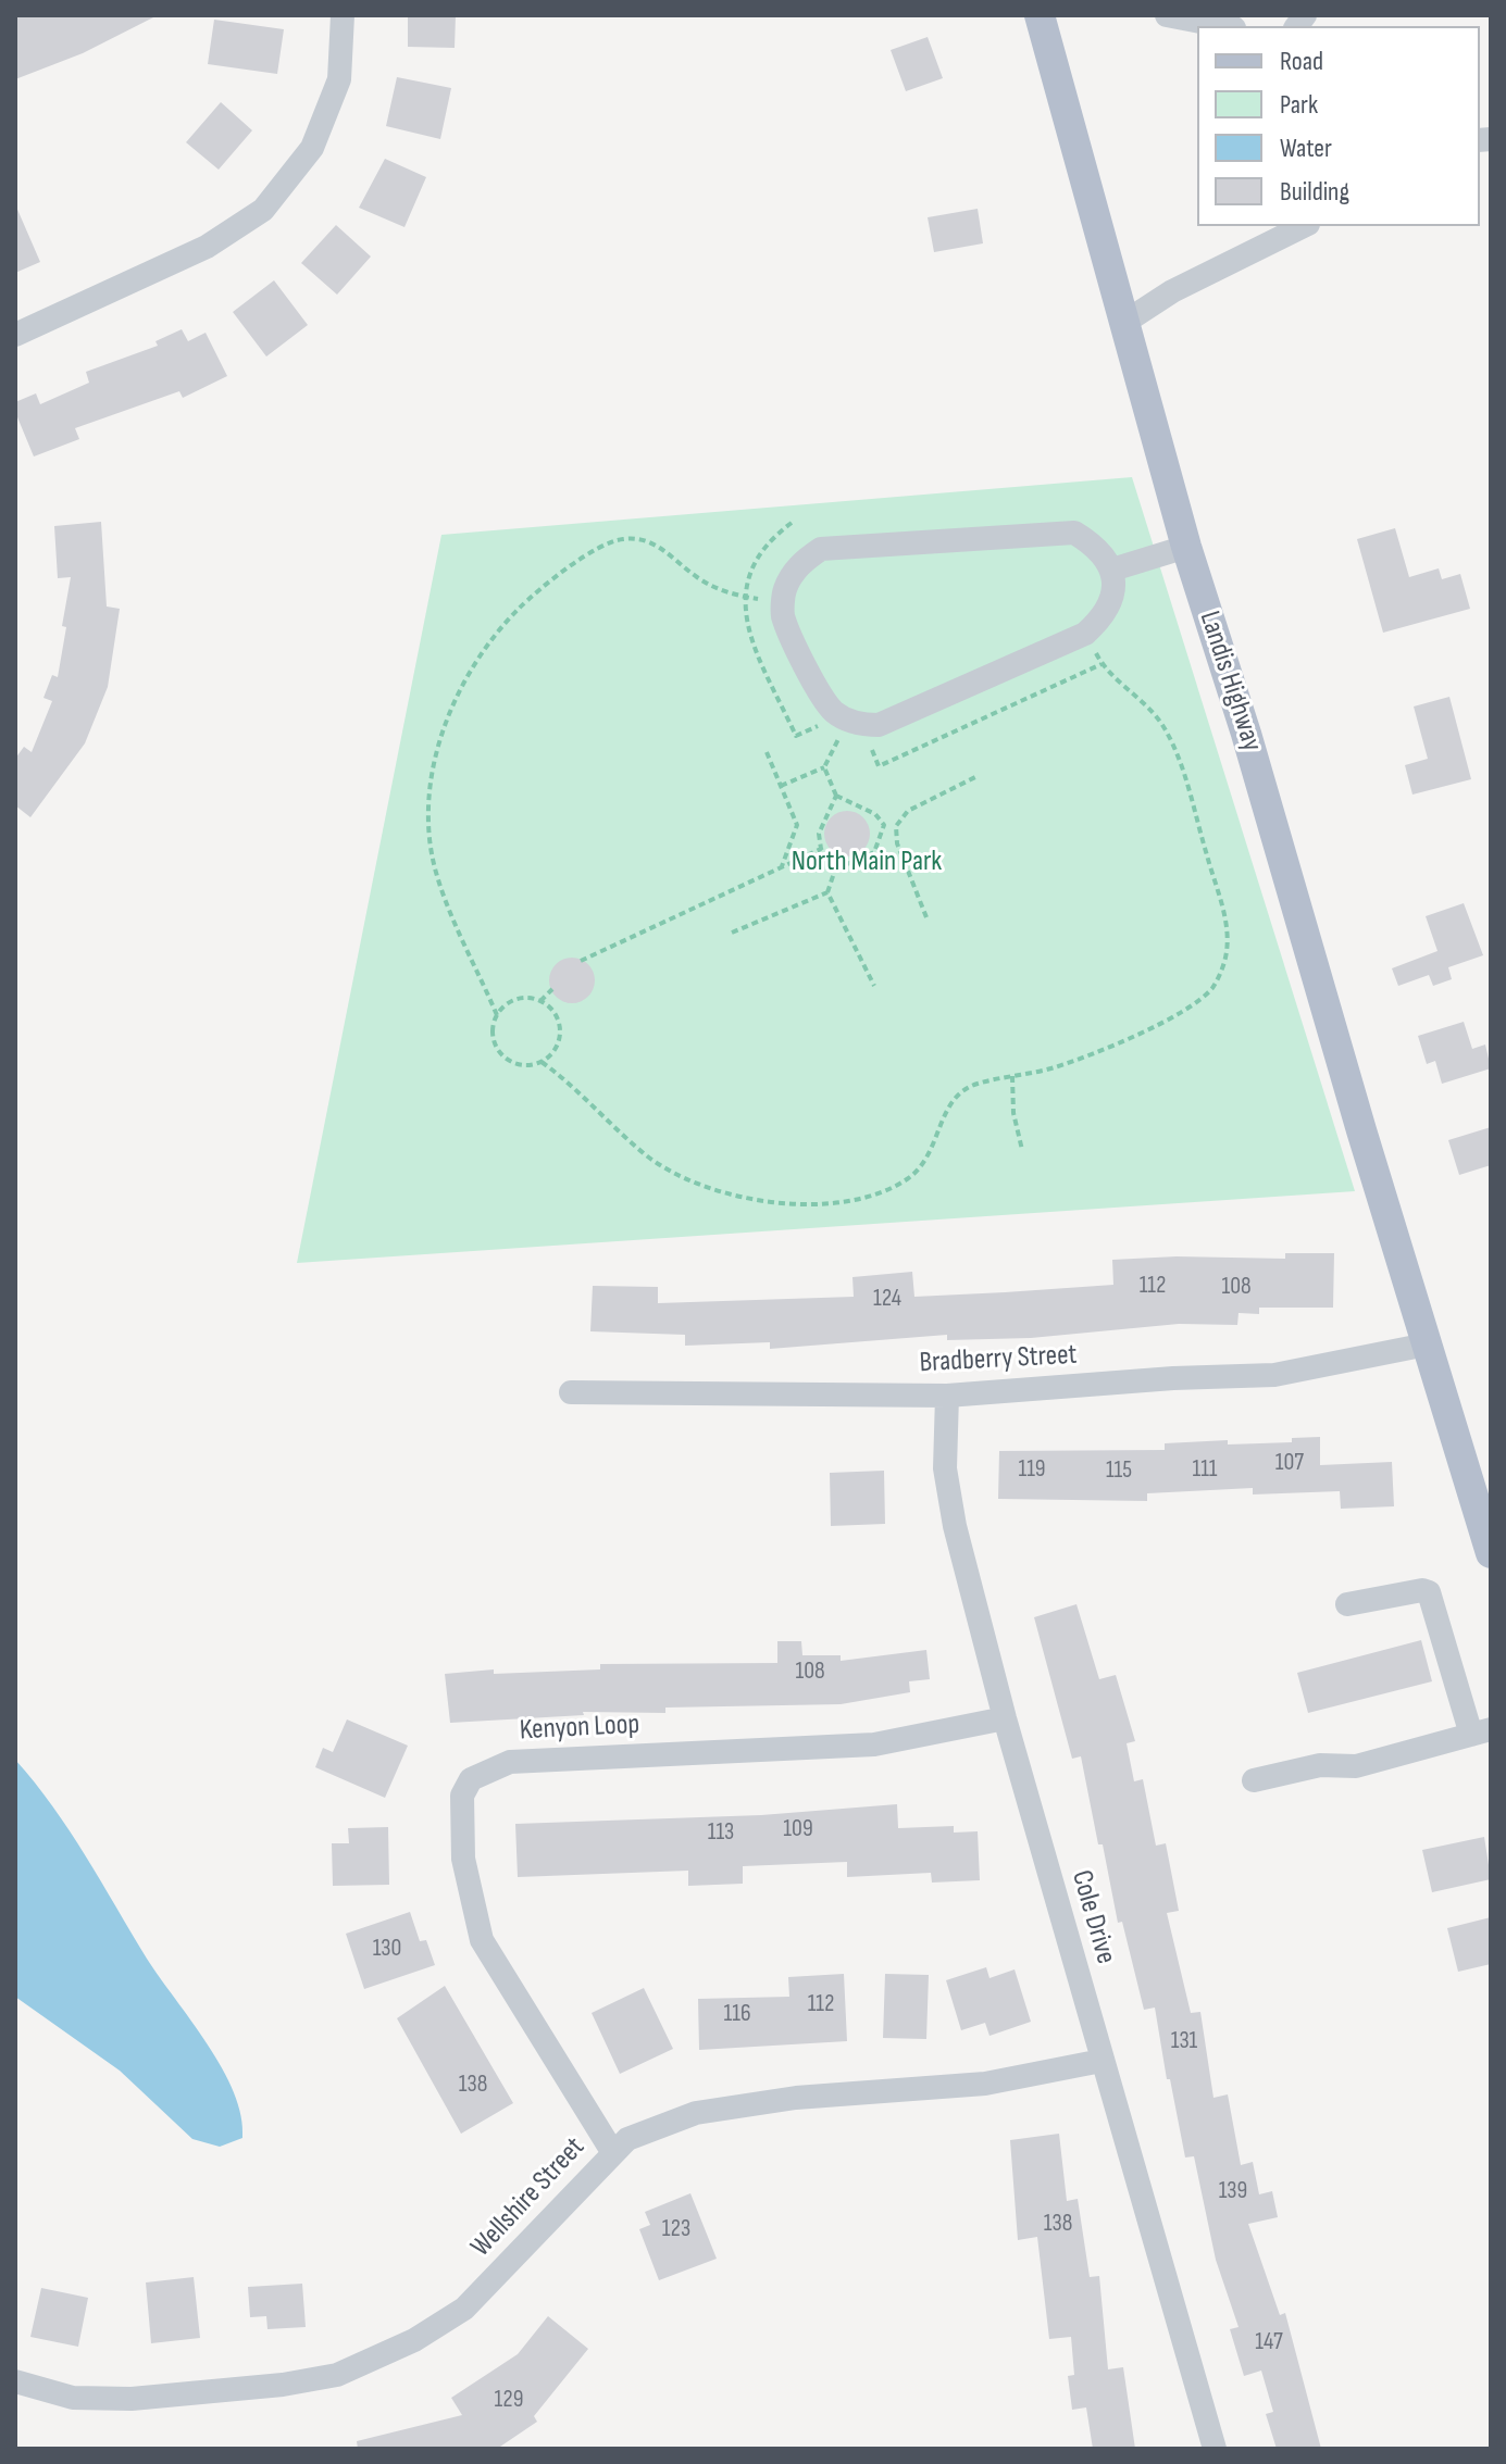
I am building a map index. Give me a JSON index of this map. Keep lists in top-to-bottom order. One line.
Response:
{"streets":{"main road":["Landis Highway"],"street":["Bradberry Street","Kenyon Loop","Cole Drive","Wellshire Street"]},"crossings":[["Landis Highway","Bradberry Street"],["Bradberry Street","Cole Drive"],["Kenyon Loop","Cole Drive"],["Kenyon Loop","Wellshire Street"],["Cole Drive","Wellshire Street"]],"parks":["North Main Park"],"house_numbers":["112","108","124","107","119","111","115","108","109","113","130","112","116","131","138","139","138","123","147","129"],"legend":["Road","Park","Water","Building"]}
